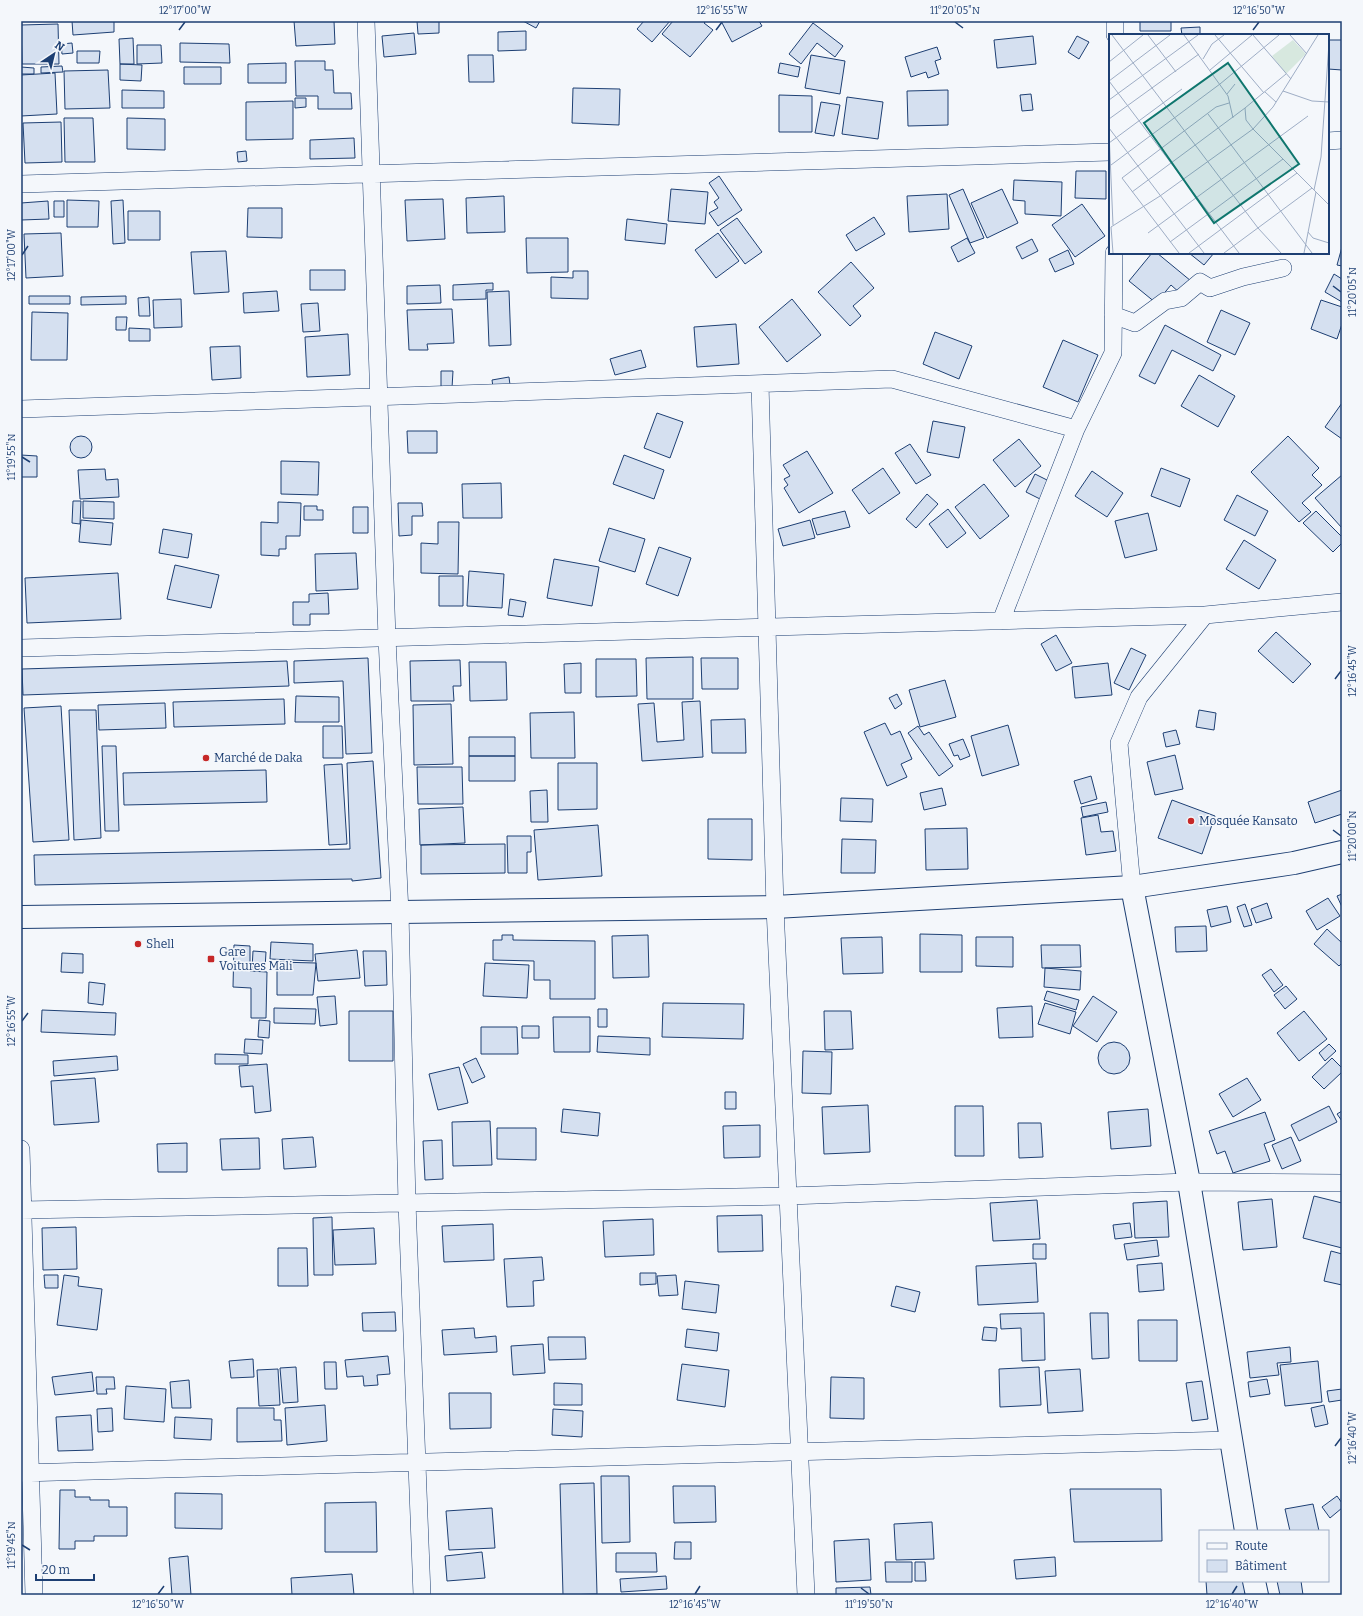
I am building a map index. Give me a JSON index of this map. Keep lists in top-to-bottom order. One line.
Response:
{"places":{"other":["Marché de Daka","Mosquée Kansato","Shell"],"transit":["Gare Voitures Mali"]},"legend":["Route","Bâtiment"],"scale_bar":"20 m","north":"top right","coordinates":["12°17'00\"W","12°16'55\"W","11°20'05\"N","12°16'50\"W","11°19'55\"N","12°16'45\"W","11°20'00\"N","12°16'40\"W","11°19'45\"N","11°19'50\"N"]}
